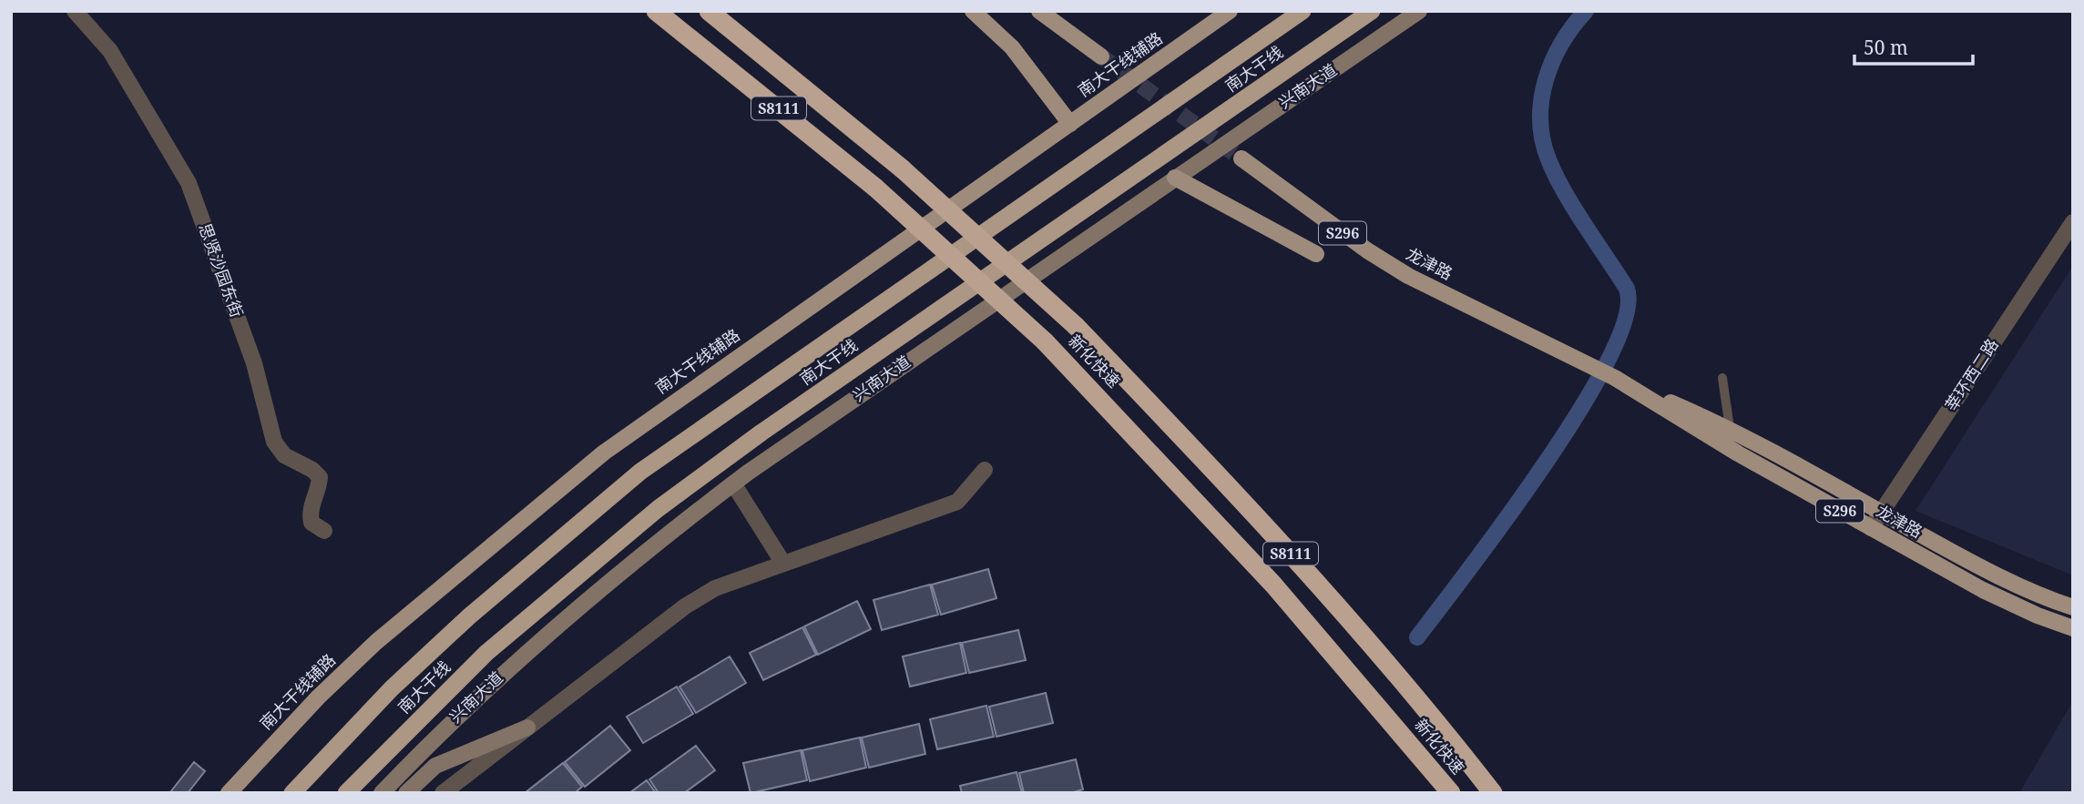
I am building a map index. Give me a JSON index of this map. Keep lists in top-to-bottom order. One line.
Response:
{"streets":{"highway":["南大干线","S8111","新化快速"],"main road":["南大干线辅路","兴南大道","S296","龙津路"],"street":["思贤沙园东街","莘环西二路"]},"crossings":[["龙津路","莘环西二路"]],"scale_bar":"50 m"}
